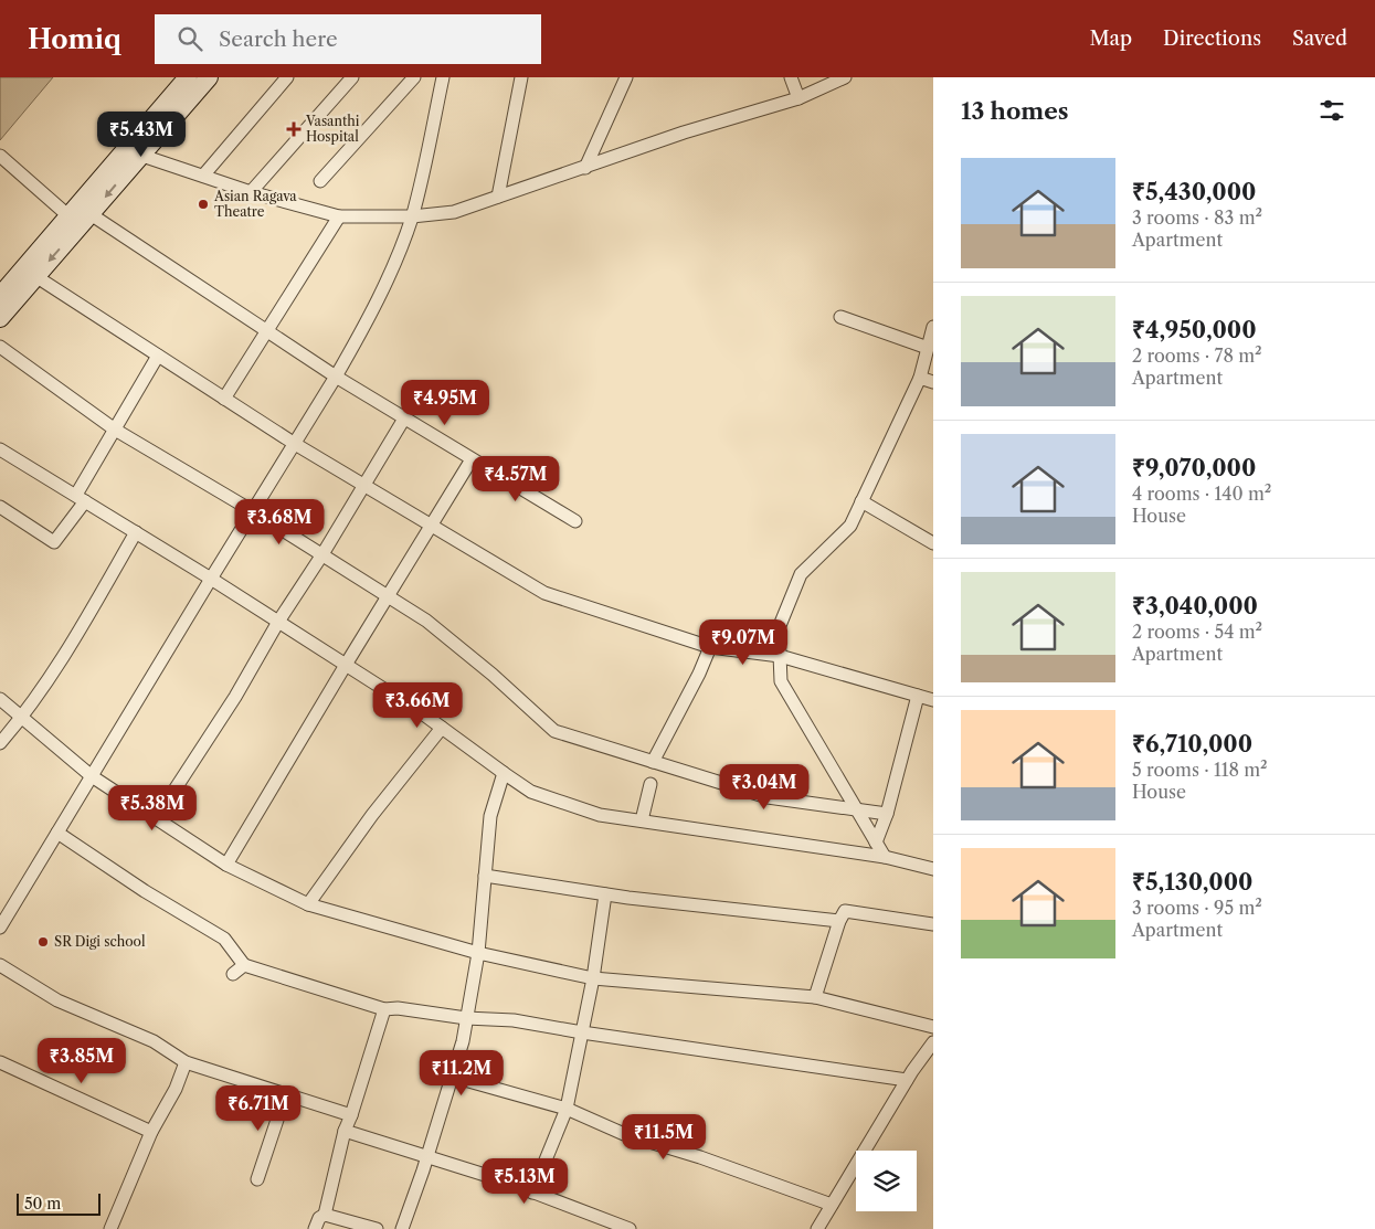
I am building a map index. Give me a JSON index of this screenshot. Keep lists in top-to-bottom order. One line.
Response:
{"places":{"health":["Vasanthi Hospital"],"other":["Asian Ragava Theatre","SR Digi school"]},"scale_bar":"50 m","page":{"header":"Homiq","search":"Search here","nav":["Map","Directions","Saved"],"heading":"13 homes","price":["₹5.43M","₹4.95M","₹4.57M","₹3.68M","₹9.07M","₹3.66M","₹3.04M","₹5.38M","₹3.85M","₹11.2M","₹6.71M","₹11.5M","₹5.13M"],"list":[{"name":"₹5,430,000","note":"3 rooms · 83 m² · Apartment"},{"name":"₹4,950,000","note":"2 rooms · 78 m² · Apartment"},{"name":"₹9,070,000","note":"4 rooms · 140 m² · House"},{"name":"₹3,040,000","note":"2 rooms · 54 m² · Apartment"},{"name":"₹6,710,000","note":"5 rooms · 118 m² · House"},{"name":"₹5,130,000","note":"3 rooms · 95 m² · Apartment"}],"scale":"50 m"}}
